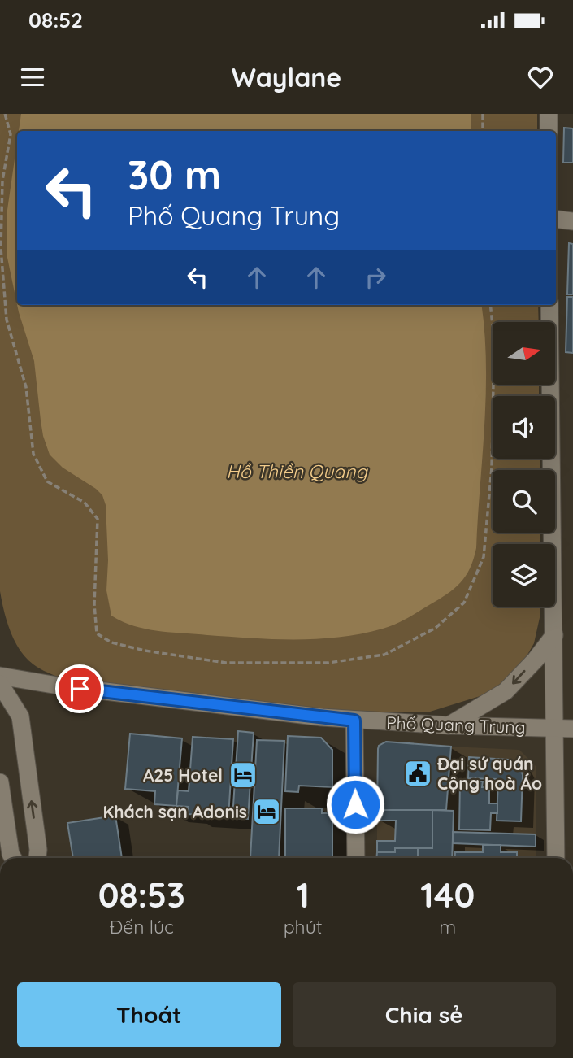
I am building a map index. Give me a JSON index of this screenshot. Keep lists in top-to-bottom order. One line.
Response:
{"streets":{"street":["Phố Quang Trung"]},"water":["Hồ Thiền Quang"],"places":{"public building":["Đại sứ quán Cộng hoà Áo"],"hotel":["A25 Hotel","Khách sạn Adonis"]},"north":"right","page":{"status":"08:52","header":"Waylane","turn":["30 m","Phố Quang Trung"],"eta":["08:53","Đến lúc","1","phút","140","m"],"buttons":["Thoát","Chia sẻ"]}}
